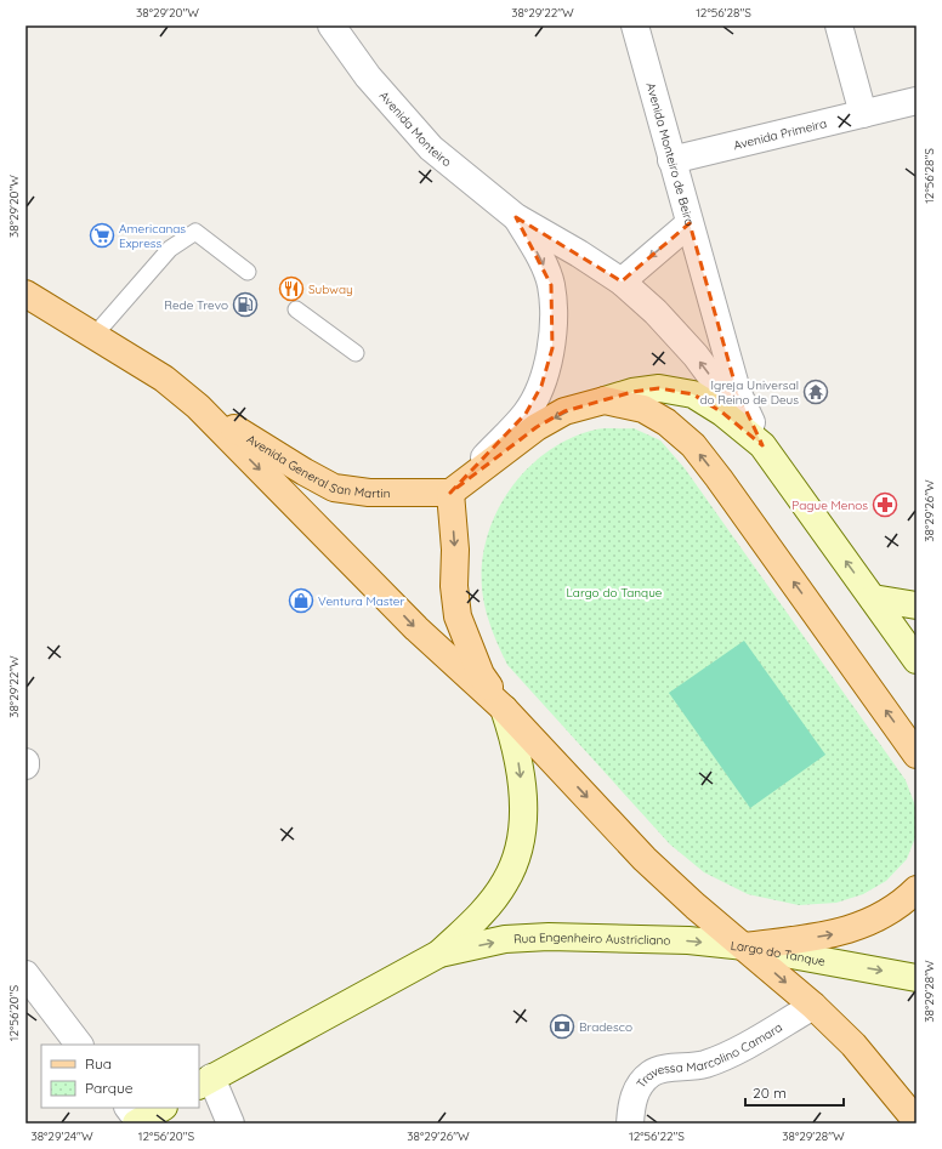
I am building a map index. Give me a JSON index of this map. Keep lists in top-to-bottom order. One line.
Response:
{"streets":{"main road":["Avenida General San Martin","Rua Engenheiro Austricliano","Largo do Tanque"],"street":["Avenida Monteiro","Avenida Primeira","Avenida Monteiro de Beiro","Travessa Marcolino Camara"]},"crossings":[["Avenida Primeira","Avenida Monteiro de Beiro"],["Avenida General San Martin","Largo do Tanque"],["Rua Engenheiro Austricliano","Largo do Tanque"]],"parks":["Largo do Tanque"],"places":{"supermarket":["Americanas Express"],"restaurant":["Subway"],"fuel station":["Rede Trevo"],"temple":["Igreja Universal do Reino de Deus"],"pharmacy":["Pague Menos"],"shop":["Ventura Master"],"bank":["Bradesco"]},"legend":["Rua","Parque"],"scale_bar":"20 m","coordinates":["38°29'20\"W","38°29'22\"W","12°56'28\"S","38°29'26\"W","38°29'28\"W","12°56'20\"S","38°29'24\"W","12°56'22\"S"]}
